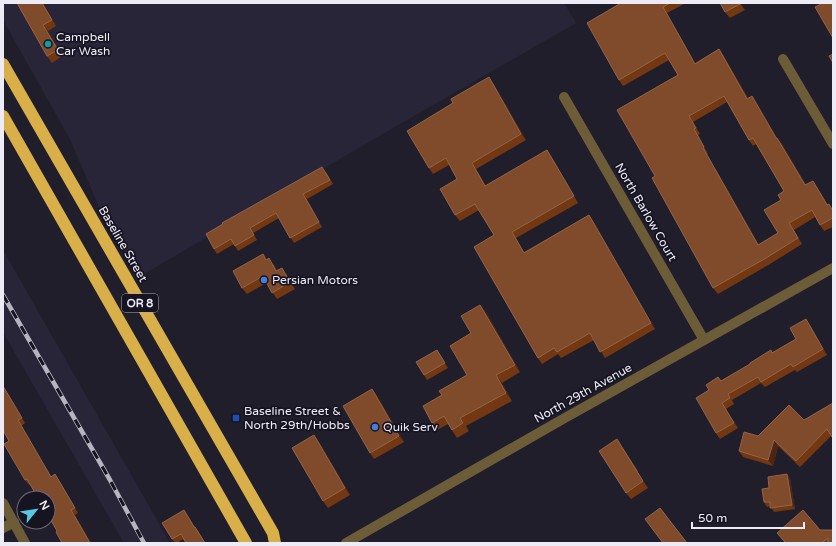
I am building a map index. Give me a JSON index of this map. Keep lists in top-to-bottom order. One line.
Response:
{"streets":{"highway":["Baseline Street","OR 8"],"street":["North Barlow Court","North 29th Avenue"]},"crossings":[["North Barlow Court","North 29th Avenue"]],"places":{"other":["Campbell Car Wash","Persian Motors","Quik Serv"],"transit":["Baseline Street & North 29th/Hobbs"]},"scale_bar":"50 m","north":"top right"}
